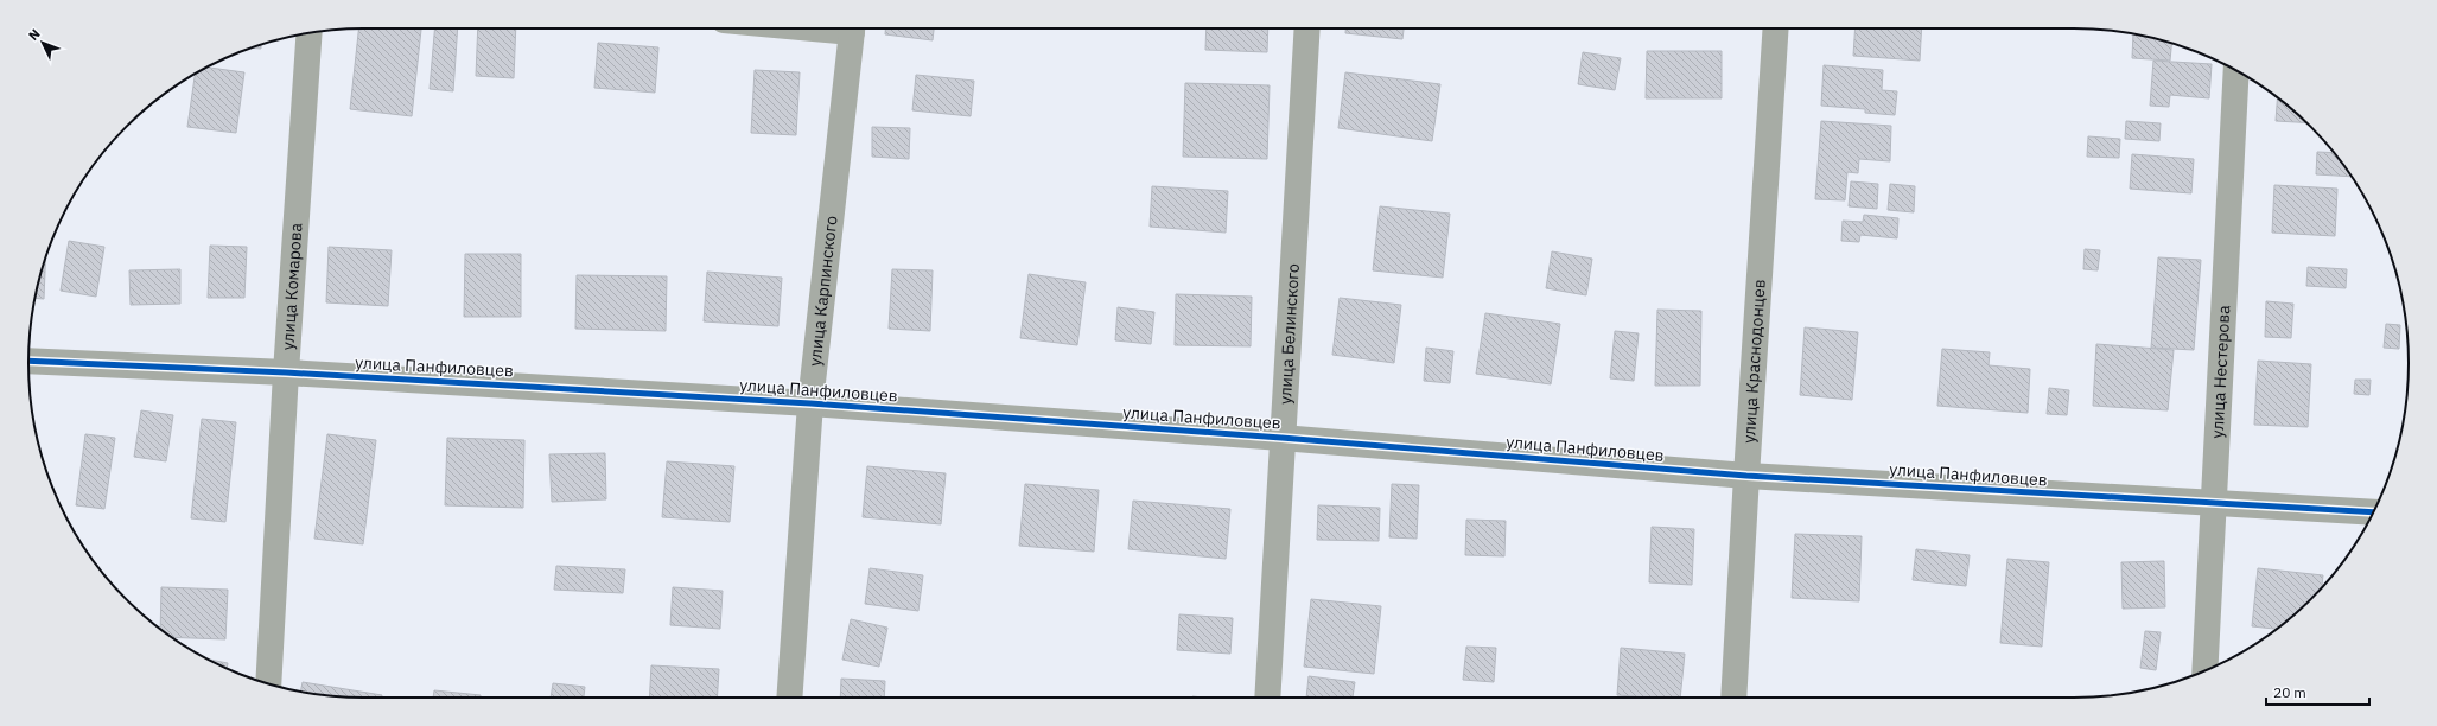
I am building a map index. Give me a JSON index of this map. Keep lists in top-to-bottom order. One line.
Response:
{"streets":{"street":["улица Комарова","улица Карпинского","улица Белинского","улица Краснодонцев","улица Панфиловцев","улица Нестерова"]},"crossings":[["улица Комарова","улица Панфиловцев"],["улица Карпинского","улица Панфиловцев"],["улица Белинского","улица Панфиловцев"],["улица Краснодонцев","улица Панфиловцев"],["улица Панфиловцев","улица Нестерова"]],"scale_bar":"20 m","north":"top left"}
